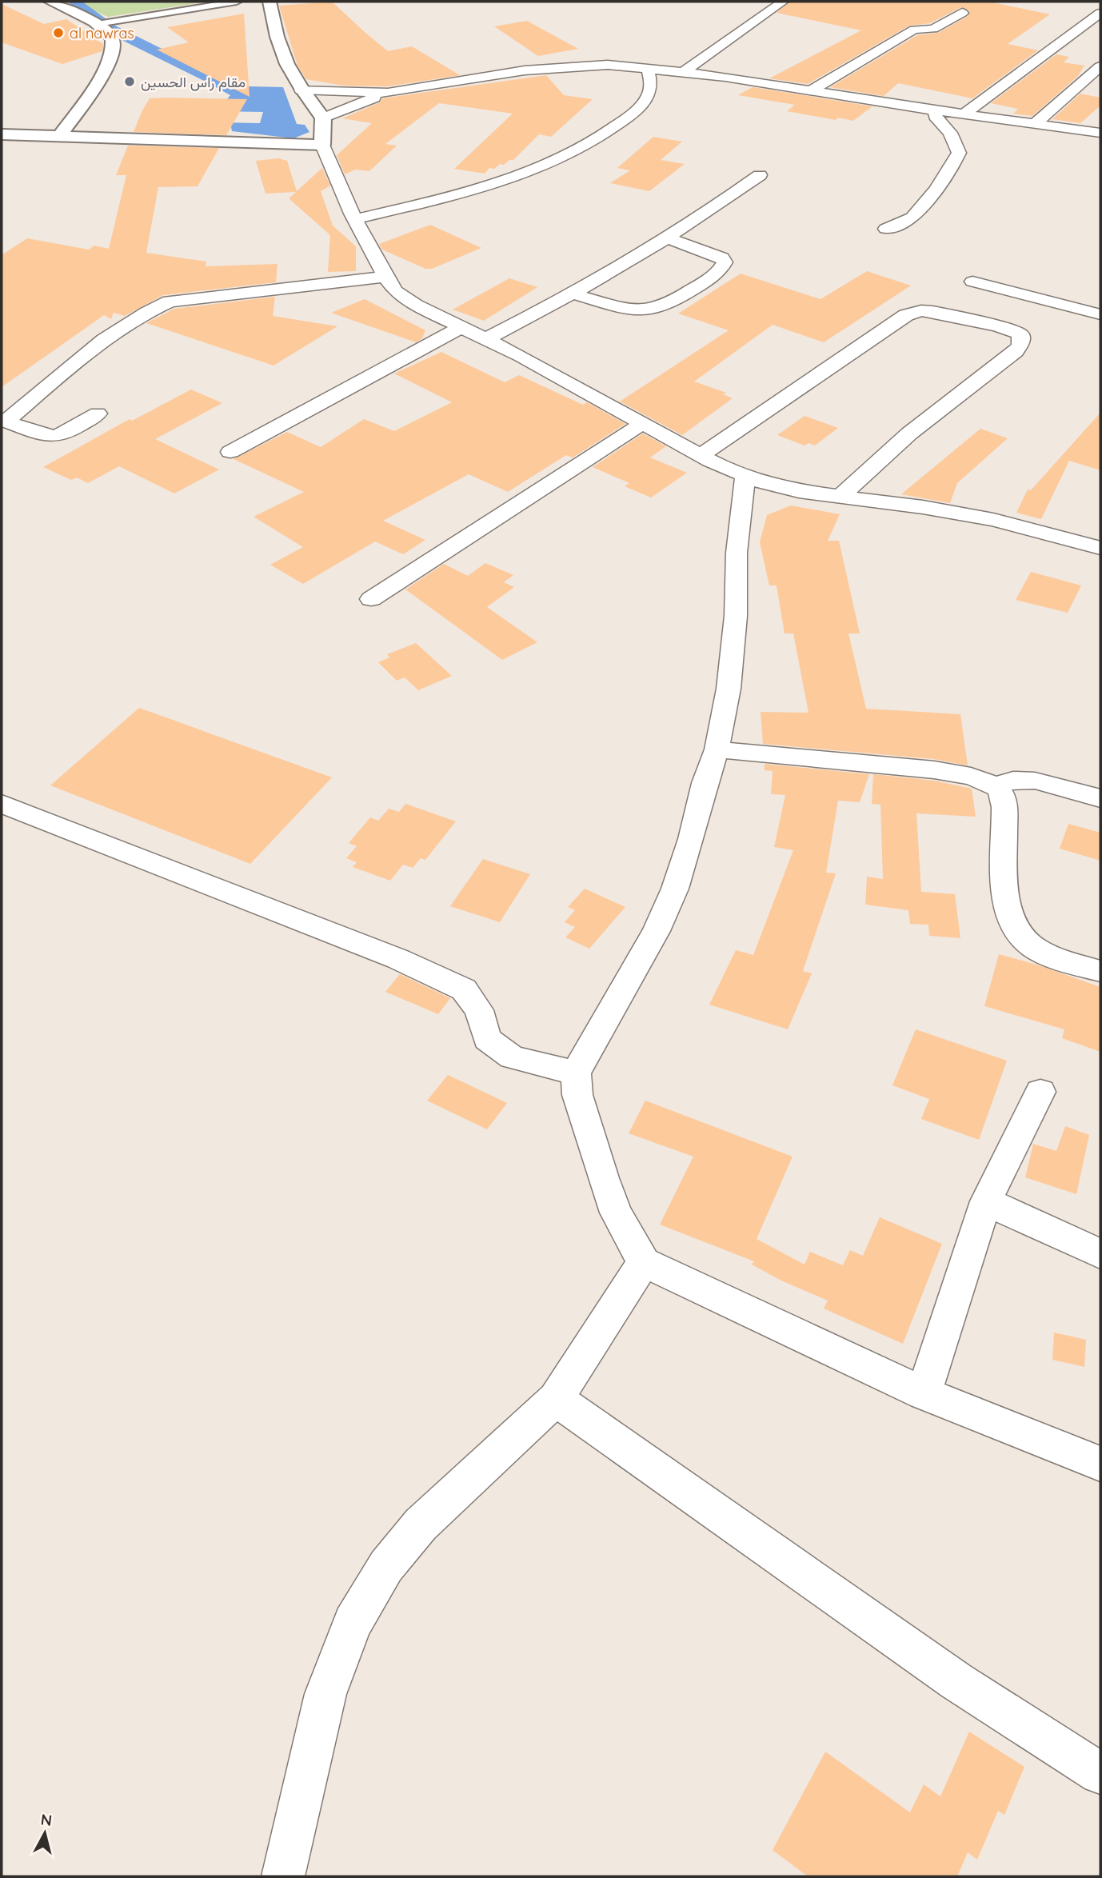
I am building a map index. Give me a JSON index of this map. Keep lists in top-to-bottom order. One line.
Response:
{"places":["al nawras","مقام راس الحسين"],"north":"top"}
